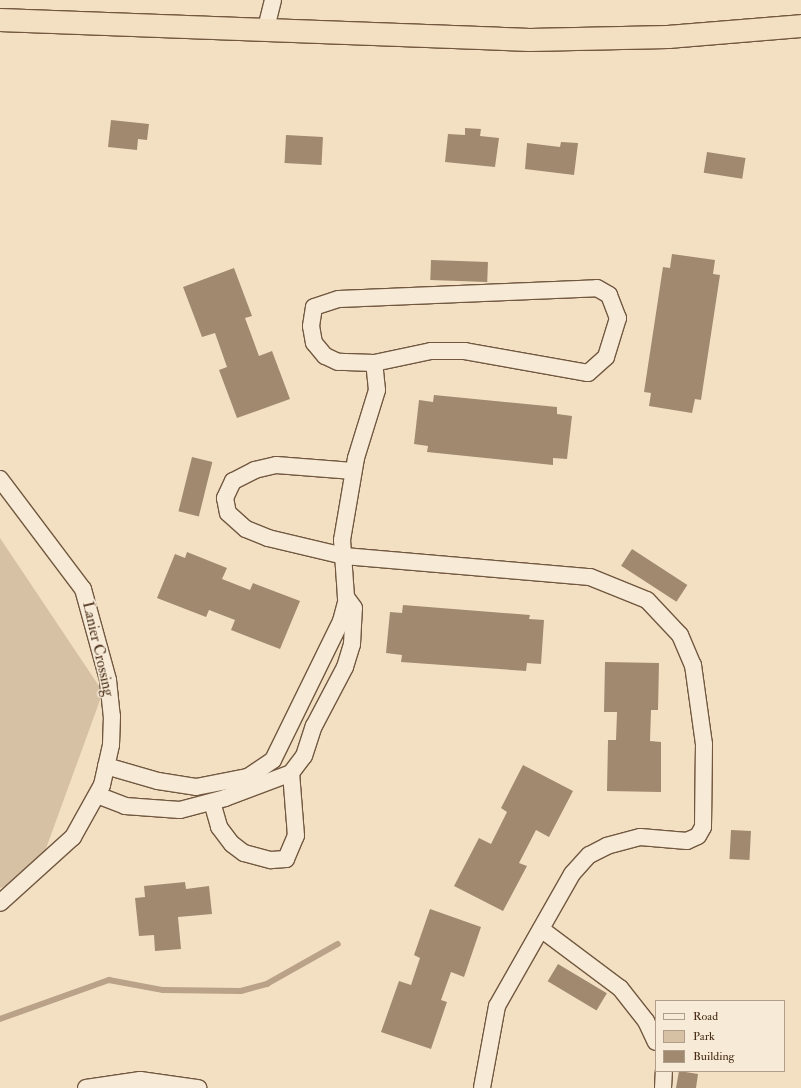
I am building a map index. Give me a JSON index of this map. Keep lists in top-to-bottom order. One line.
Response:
{"streets":{"street":["Lanier Crossing"]},"legend":["Road","Park","Building"]}
